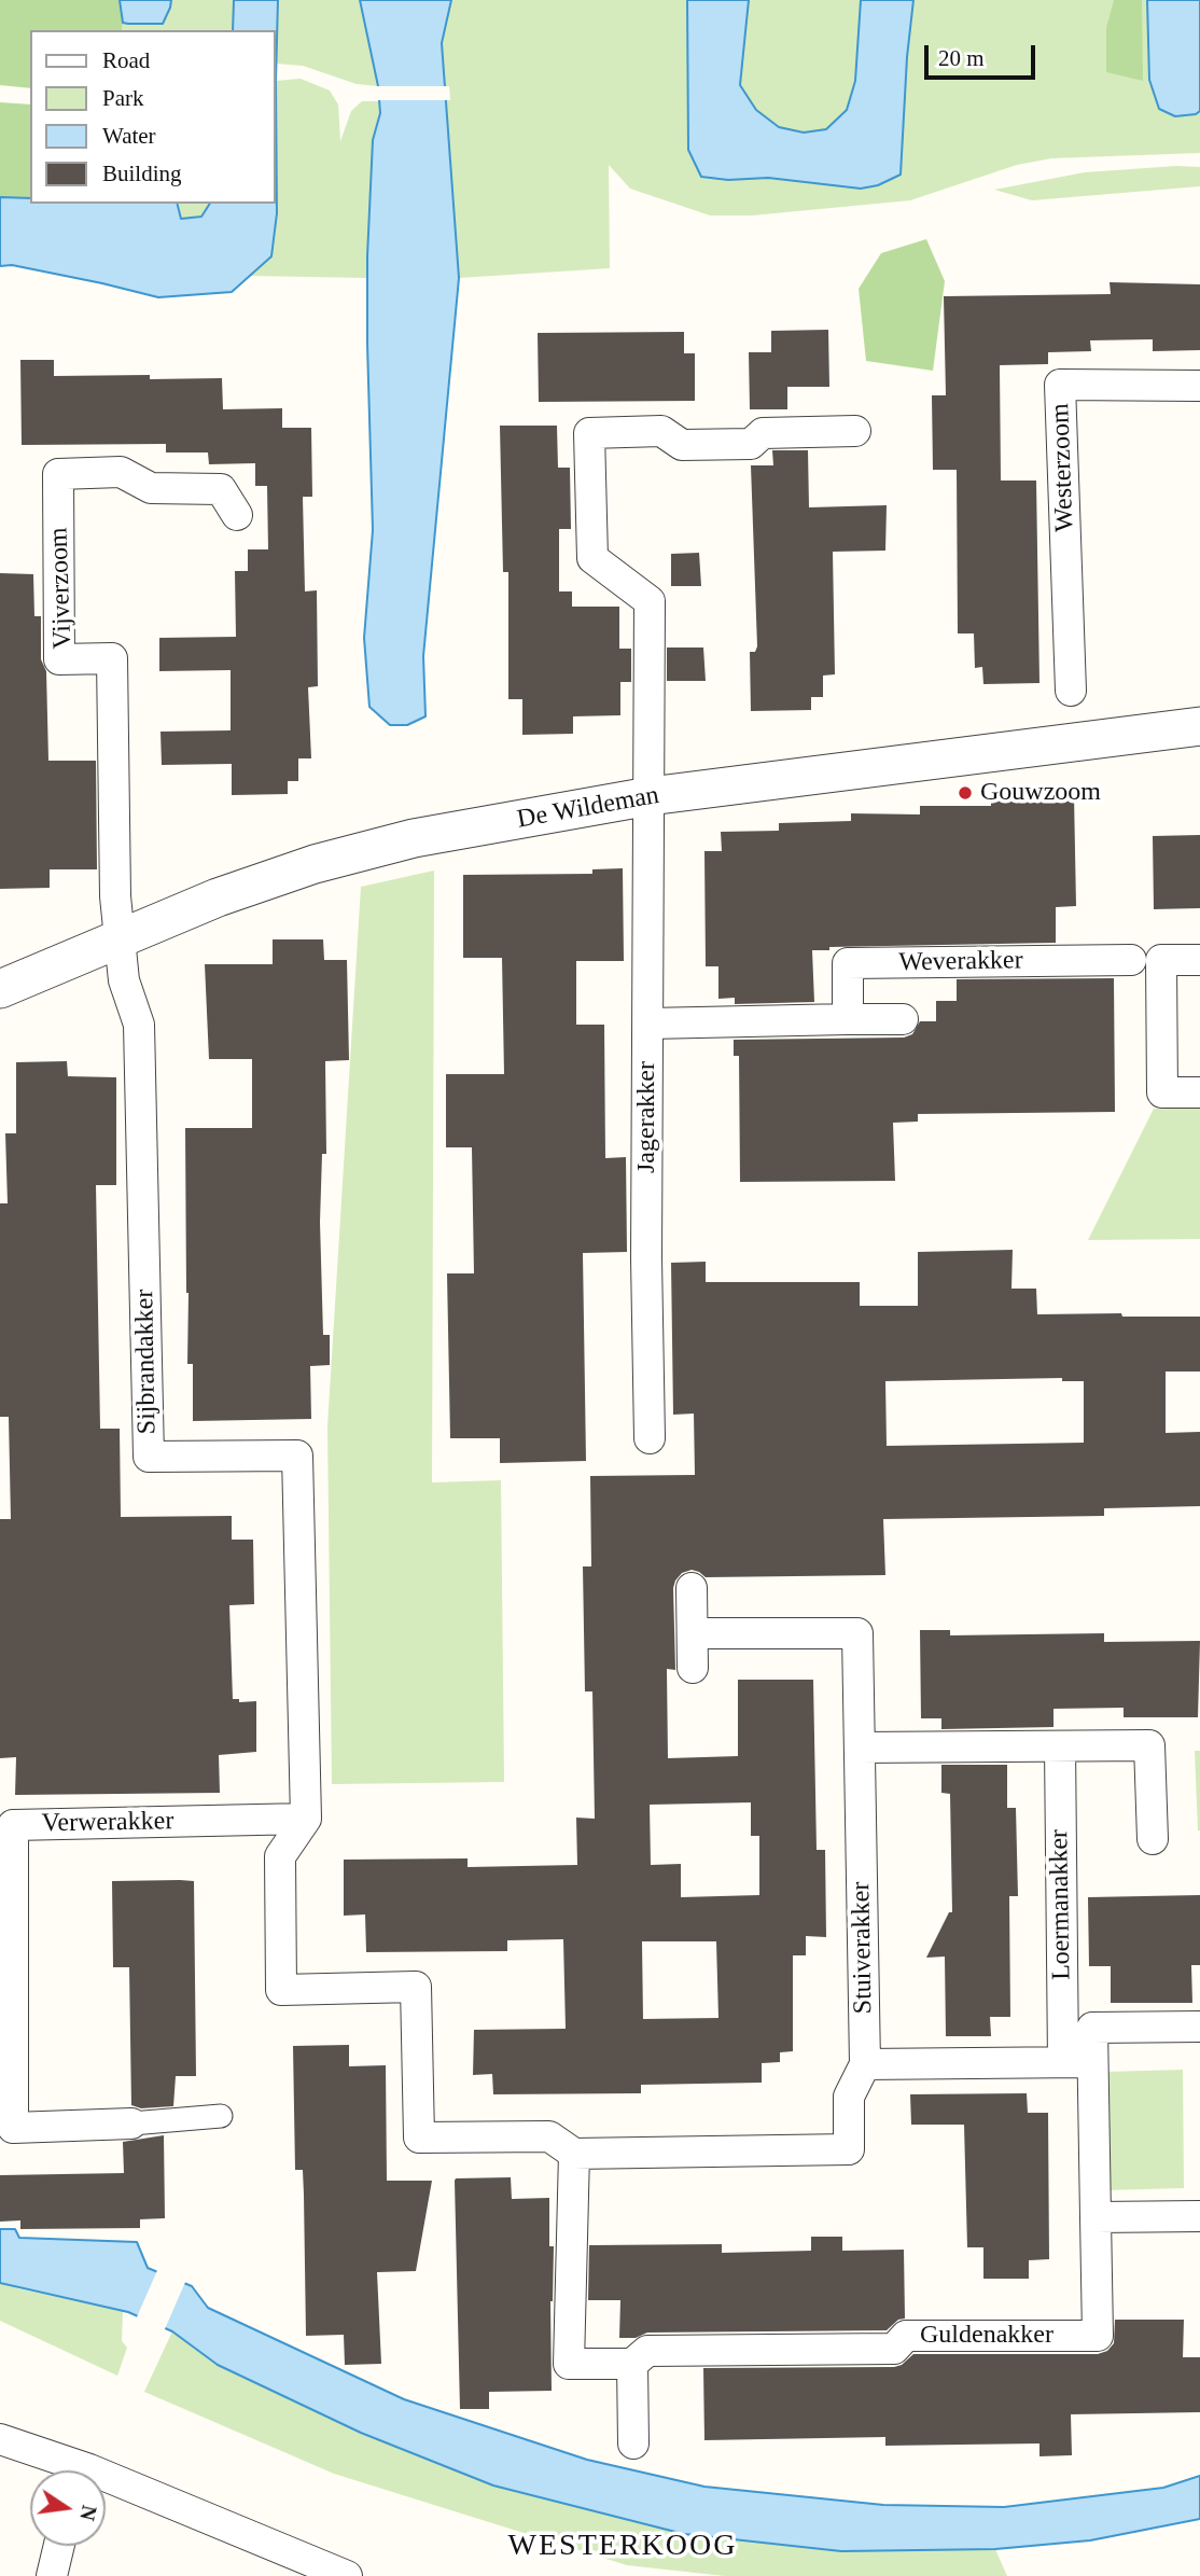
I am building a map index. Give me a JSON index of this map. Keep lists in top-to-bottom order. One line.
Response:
{"streets":{"street":["Westerzoom","Vijverzoom","De Wildeman","Weverakker","Jagerakker","Sijbrandakker","Verwerakker","Loermanakker","Stuiverakker","Guldenakker"]},"crossings":[["Vijverzoom","De Wildeman"],["Vijverzoom","Sijbrandakker"],["De Wildeman","Jagerakker"],["De Wildeman","Sijbrandakker"],["Sijbrandakker","Verwerakker"],["Sijbrandakker","Stuiverakker"],["Verwerakker","Stuiverakker"]],"districts":["WESTERKOOG"],"places":["Gouwzoom"],"legend":["Road","Park","Water","Building"],"scale_bar":"20 m","north":"right"}
